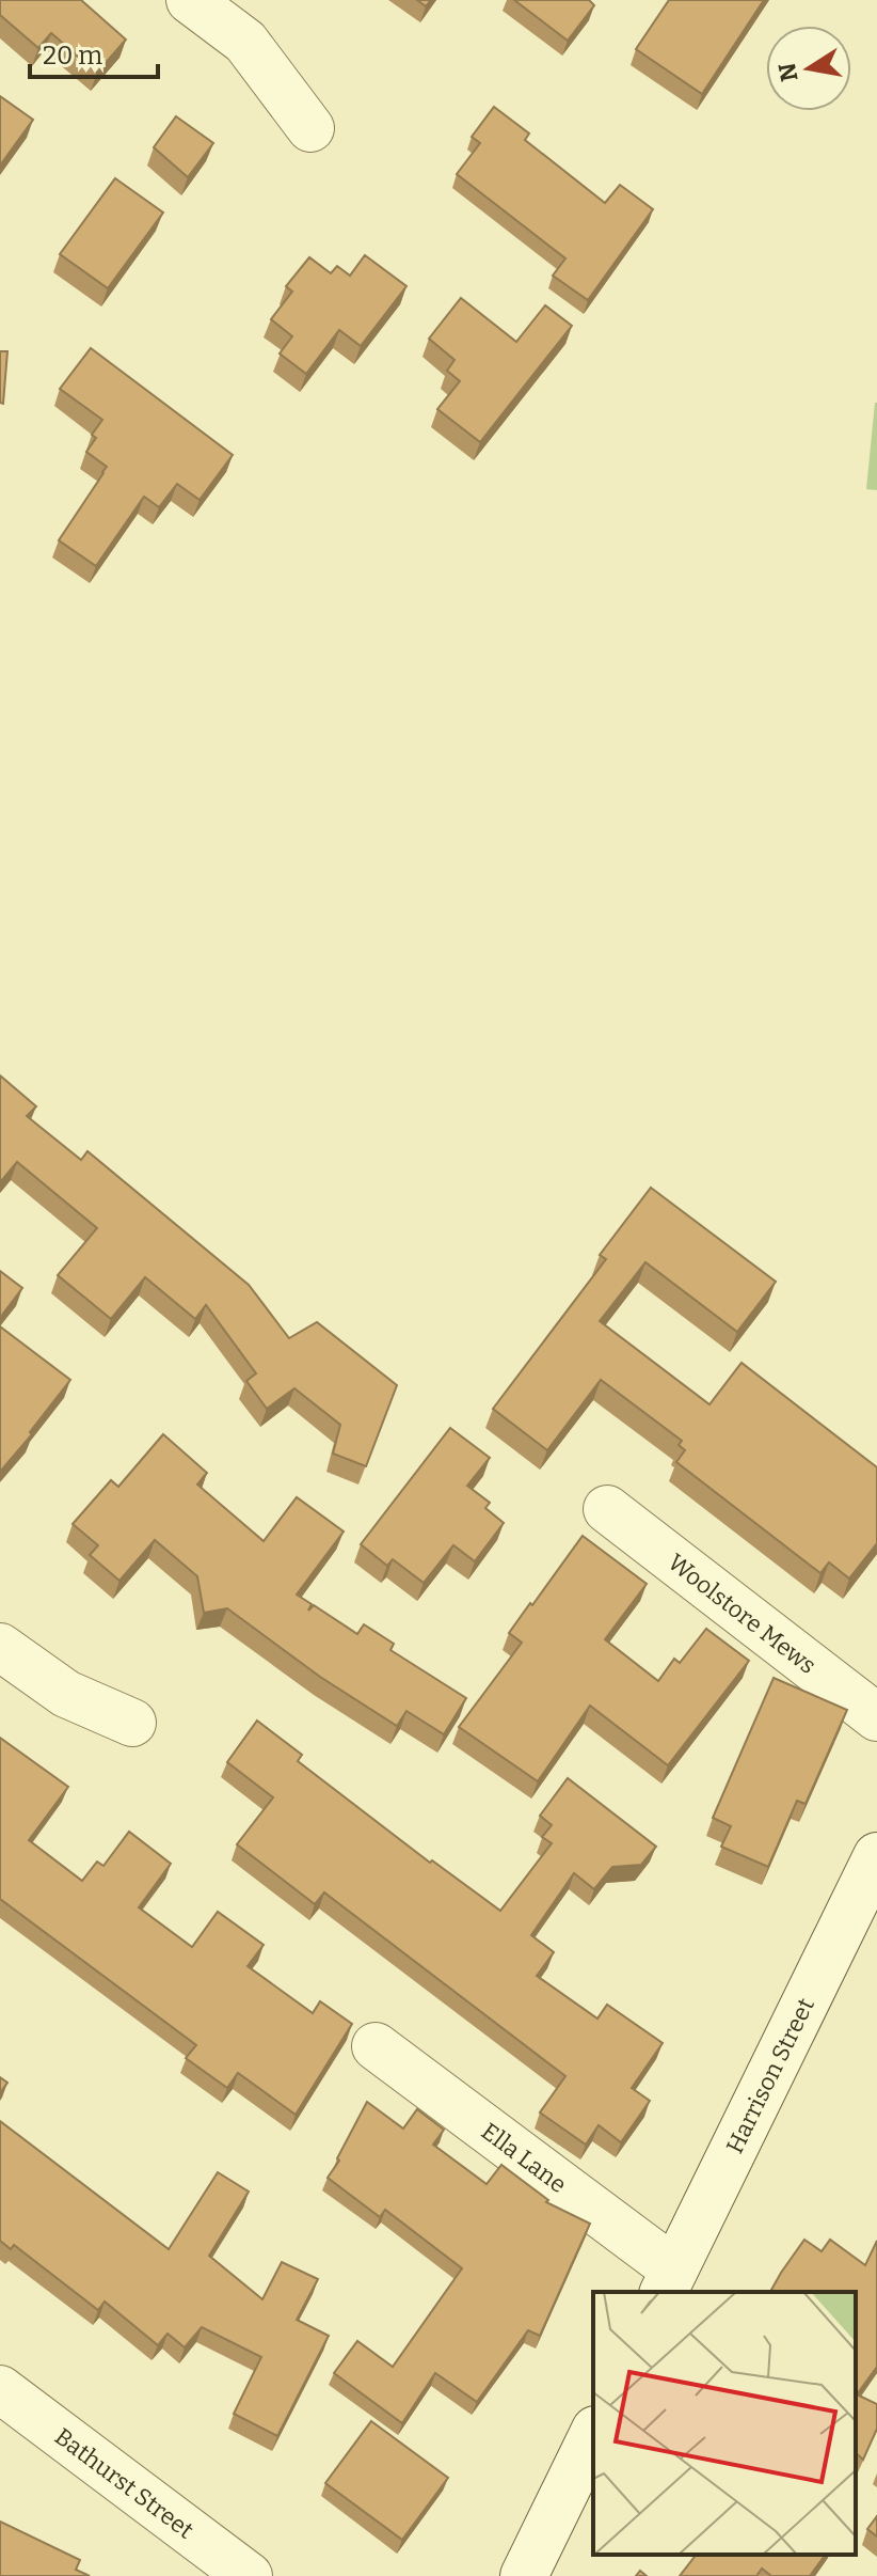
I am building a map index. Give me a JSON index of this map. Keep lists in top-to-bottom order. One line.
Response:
{"streets":{"street":["Woolstore Mews","Harrison Street","Ella Lane","Bathurst Street"]},"crossings":[["Harrison Street","Ella Lane"]],"scale_bar":"20 m","north":"left"}
